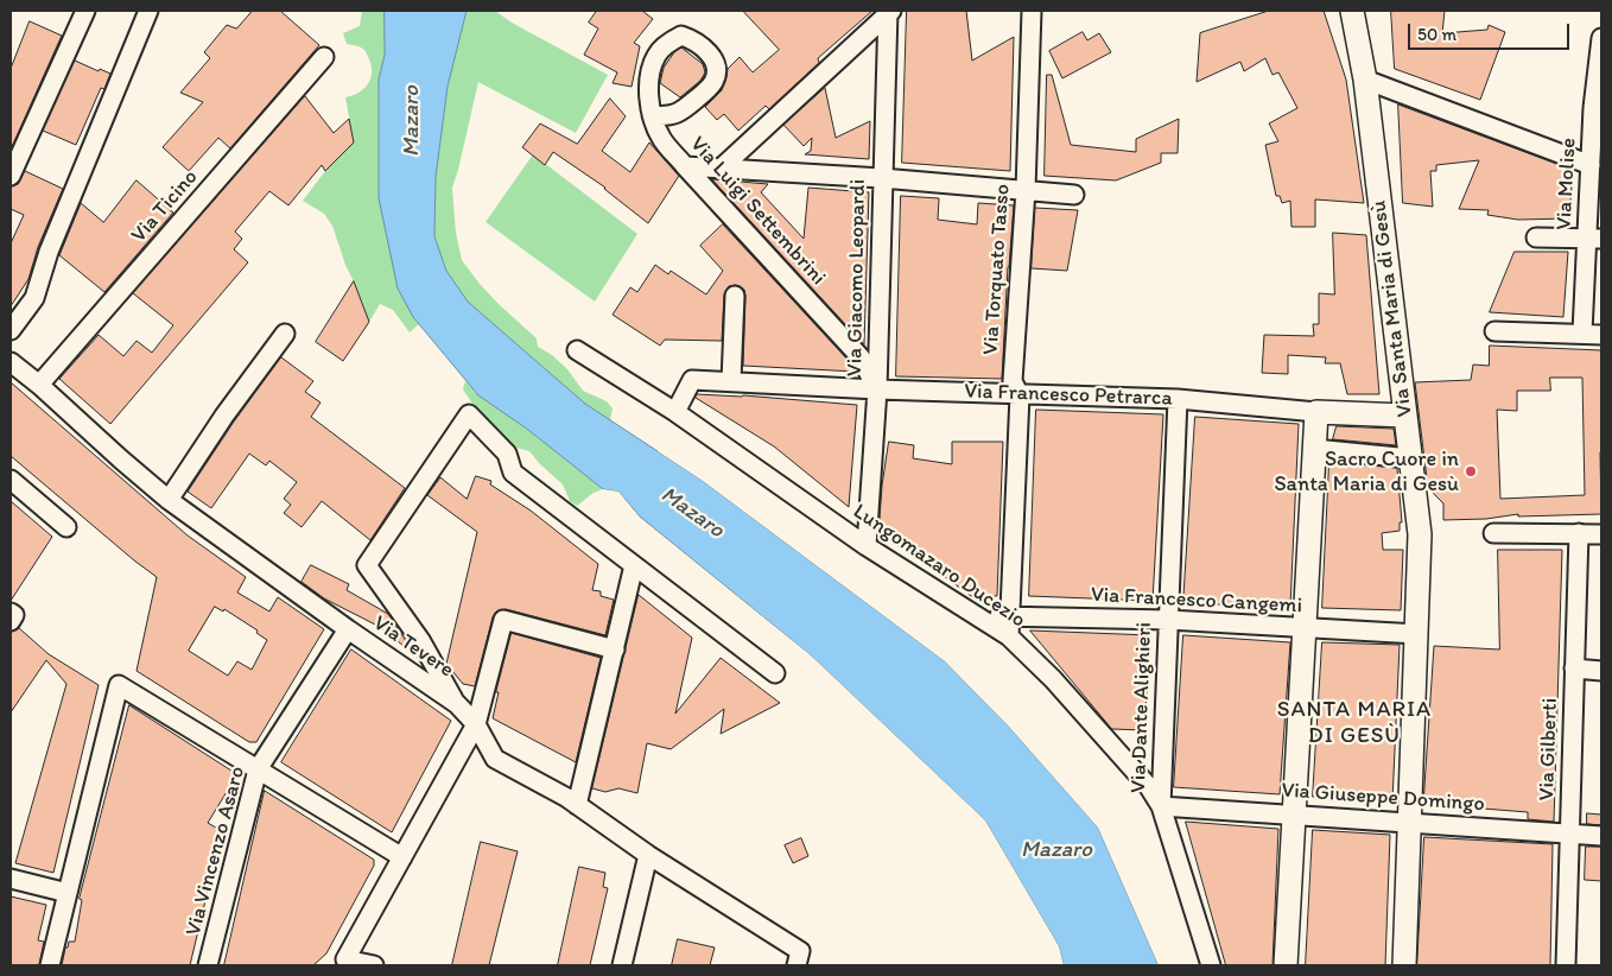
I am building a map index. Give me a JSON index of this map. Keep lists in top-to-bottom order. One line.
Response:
{"streets":{"street":["Via Molise","Via Ticino","Via Luigi Settembrini","Via Torquato Tasso","Via Giacomo Leopardi","Via Santa Maria di Gesù","Via Francesco Petrarca","Lungomazaro Ducezio","Via Francesco Cangemi","Via Tevere","Via Dante Alighieri","Via Gilberti","Via Giuseppe Domingo","Via Vincenzo Asaro"]},"crossings":[["Via Ticino","Via Tevere"],["Via Luigi Settembrini","Via Giacomo Leopardi"],["Via Luigi Settembrini","Via Francesco Petrarca"],["Via Torquato Tasso","Via Francesco Petrarca"],["Via Torquato Tasso","Lungomazaro Ducezio"],["Via Torquato Tasso","Via Francesco Cangemi"],["Via Giacomo Leopardi","Via Francesco Petrarca"],["Via Giacomo Leopardi","Lungomazaro Ducezio"],["Via Santa Maria di Gesù","Via Francesco Petrarca"],["Via Santa Maria di Gesù","Via Francesco Cangemi"],["Via Santa Maria di Gesù","Via Giuseppe Domingo"],["Via Francesco Petrarca","Lungomazaro Ducezio"],["Via Francesco Petrarca","Via Dante Alighieri"],["Lungomazaro Ducezio","Via Francesco Cangemi"],["Lungomazaro Ducezio","Via Dante Alighieri"],["Lungomazaro Ducezio","Via Giuseppe Domingo"],["Via Francesco Cangemi","Via Dante Alighieri"],["Via Tevere","Via Vincenzo Asaro"],["Via Dante Alighieri","Via Giuseppe Domingo"],["Via Gilberti","Via Giuseppe Domingo"]],"districts":["SANTA MARIA DI GESÙ"],"water":["Mazaro"],"places":["Sacro Cuore in Santa Maria di Gesù"],"scale_bar":"50 m"}
